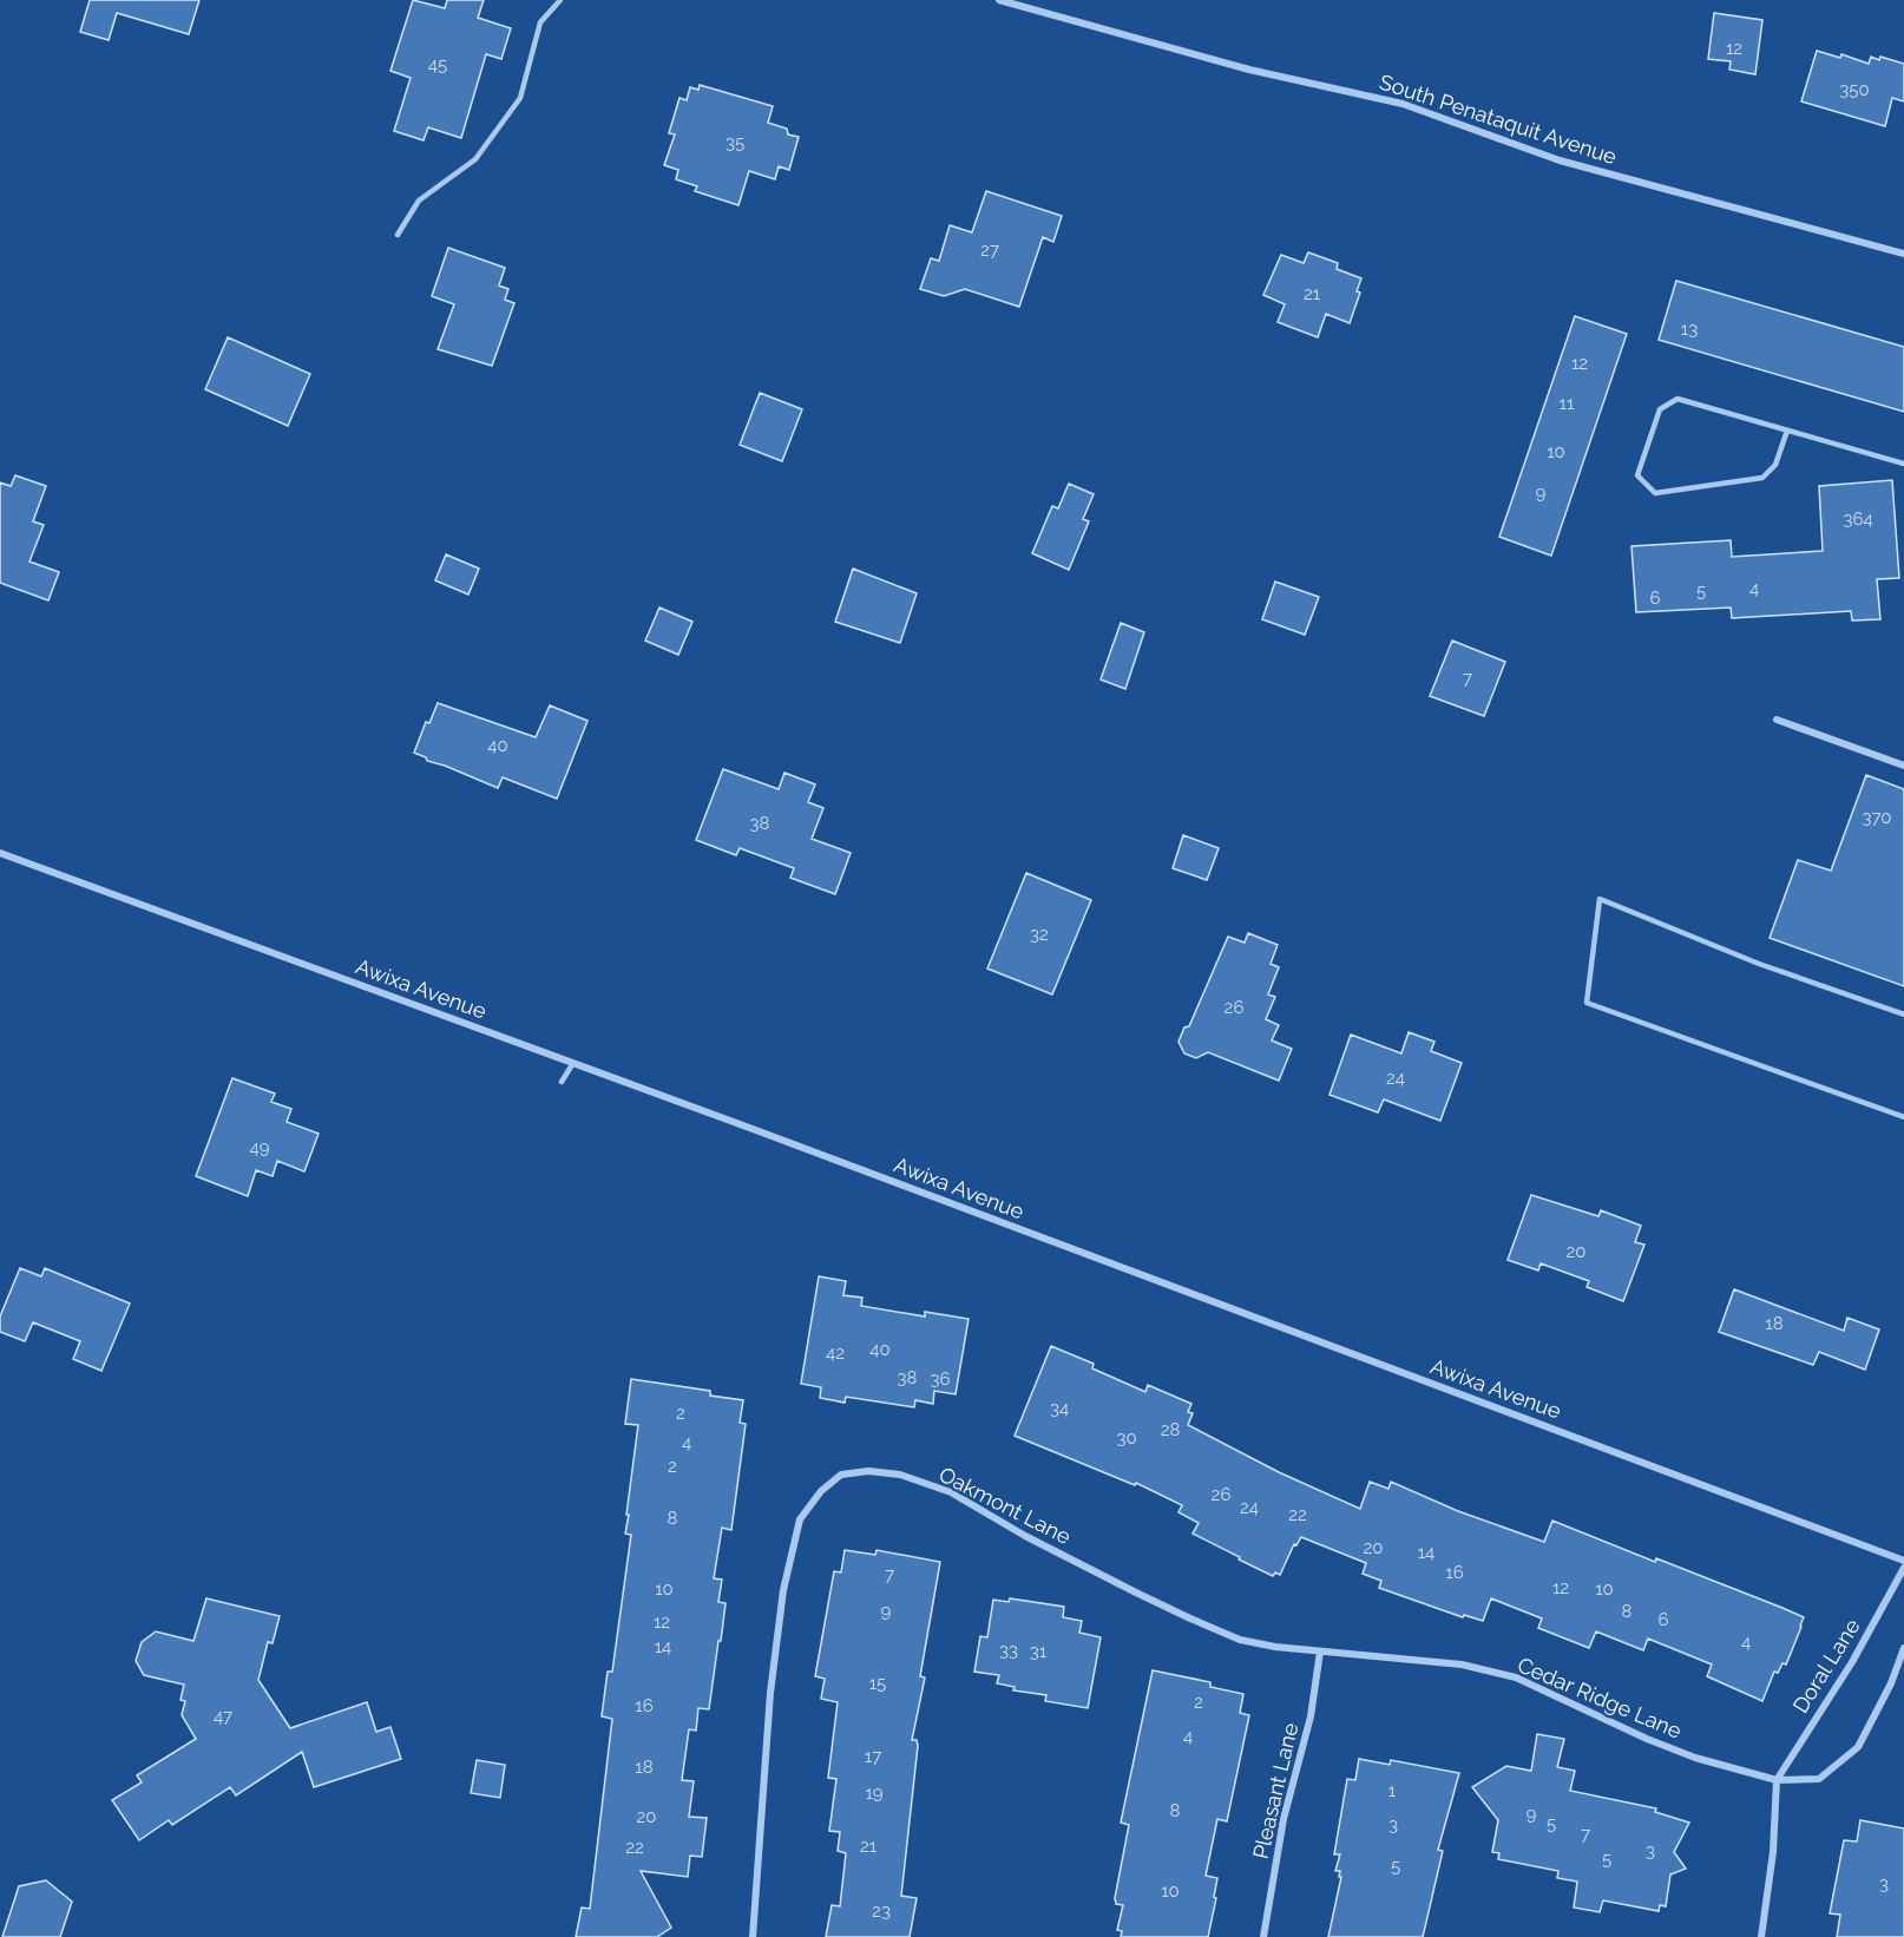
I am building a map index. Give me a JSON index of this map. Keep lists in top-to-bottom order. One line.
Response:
{"streets":{"street":["South Penataquit Avenue","Awixa Avenue","Oakmont Lane","Doral Lane","Cedar Ridge Lane","Pleasant Lane"]},"crossings":[["Oakmont Lane","Cedar Ridge Lane"],["Oakmont Lane","Pleasant Lane"],["Doral Lane","Cedar Ridge Lane"],["Cedar Ridge Lane","Pleasant Lane"]],"house_numbers":["12","45","350","35","27","21","13","12","11","10","9","364","4","5","6","7","40","370","38","32","26","24","49","20","18","40","42","38","36","34","2","28","30","4","2","26","24","22","8","20","14","16","7","12","10","10","9","8","6","12","4","14","33","31","15","2","16","47","4","17","18","1","19","8","9","20","5","3","7","21","22","3","5","5","3","10","23"]}
